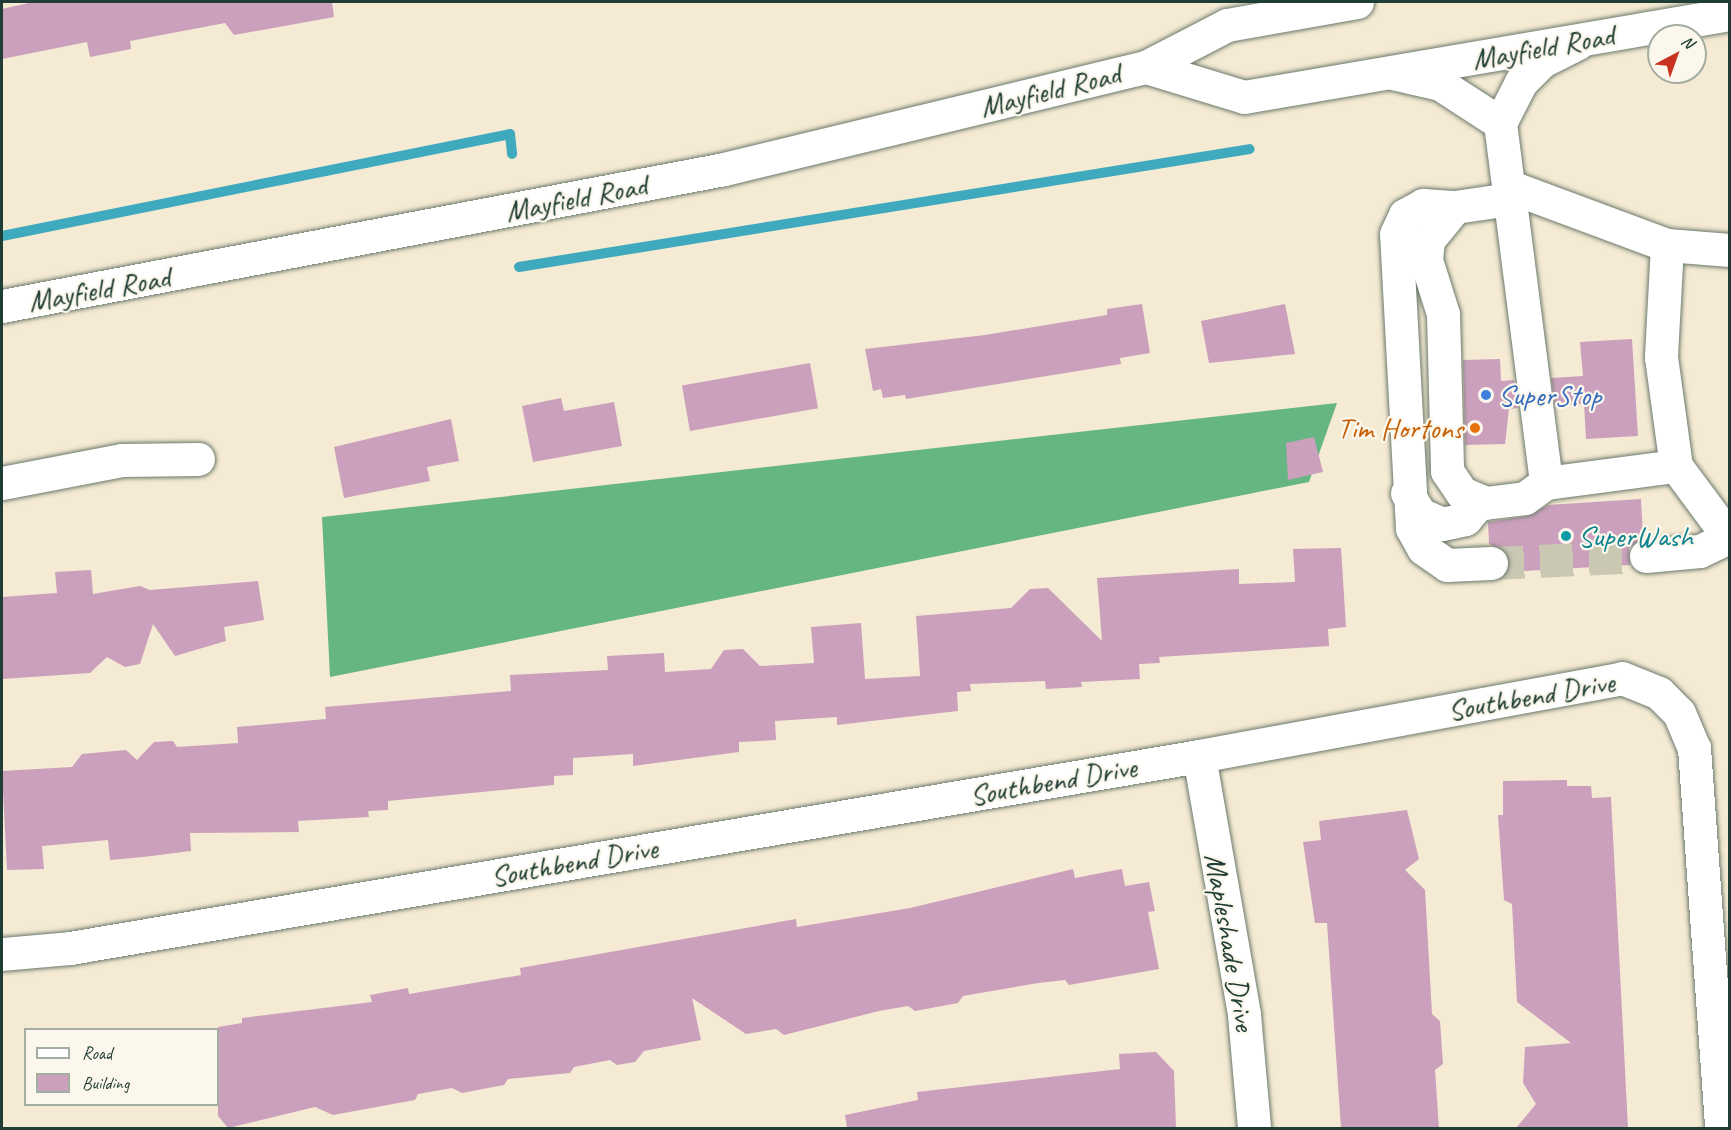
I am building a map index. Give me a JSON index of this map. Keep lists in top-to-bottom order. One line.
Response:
{"streets":{"street":["Mayfield Road","Southbend Drive","Mapleshade Drive"]},"crossings":[["Southbend Drive","Mapleshade Drive"]],"places":["SuperStop","Tim Hortons","SuperWash"],"legend":["Road","Building"],"north":"top right"}
